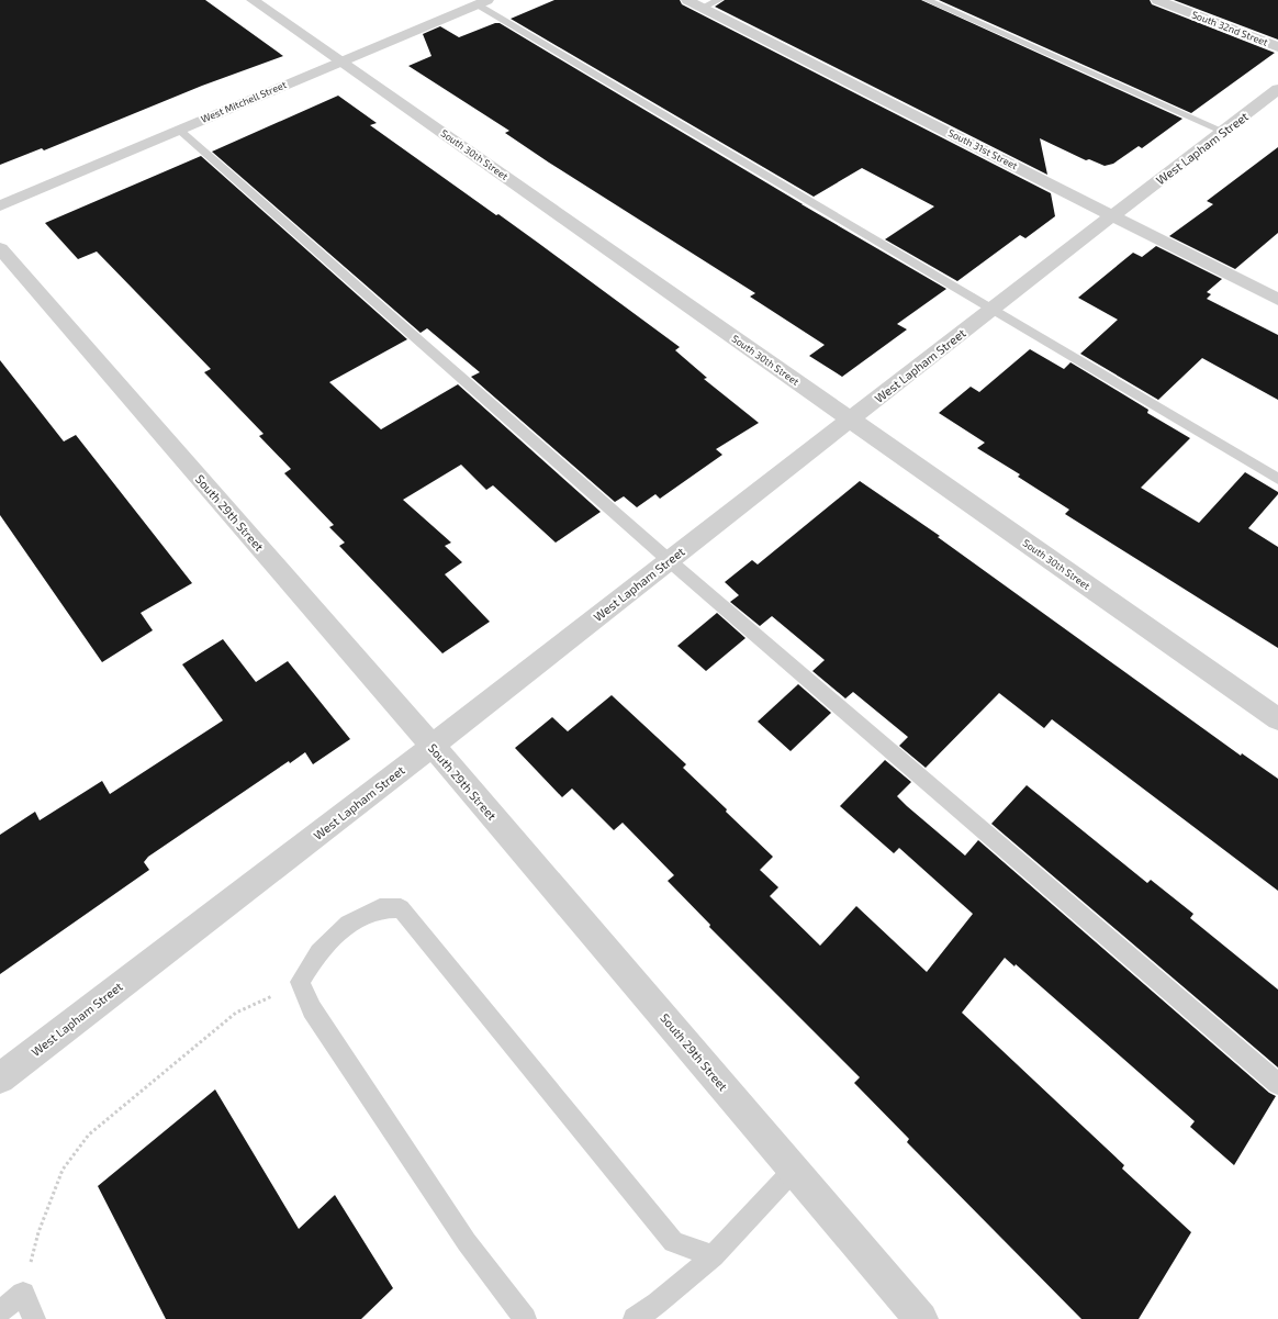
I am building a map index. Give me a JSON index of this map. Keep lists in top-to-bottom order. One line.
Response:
{"streets":{"street":["South 32nd Street","West Mitchell Street","West Lapham Street","South 31st Street","South 30th Street","South 29th Street"]},"crossings":[["West Mitchell Street","South 30th Street"],["West Lapham Street","South 31st Street"],["West Lapham Street","South 30th Street"],["West Lapham Street","South 29th Street"]]}
